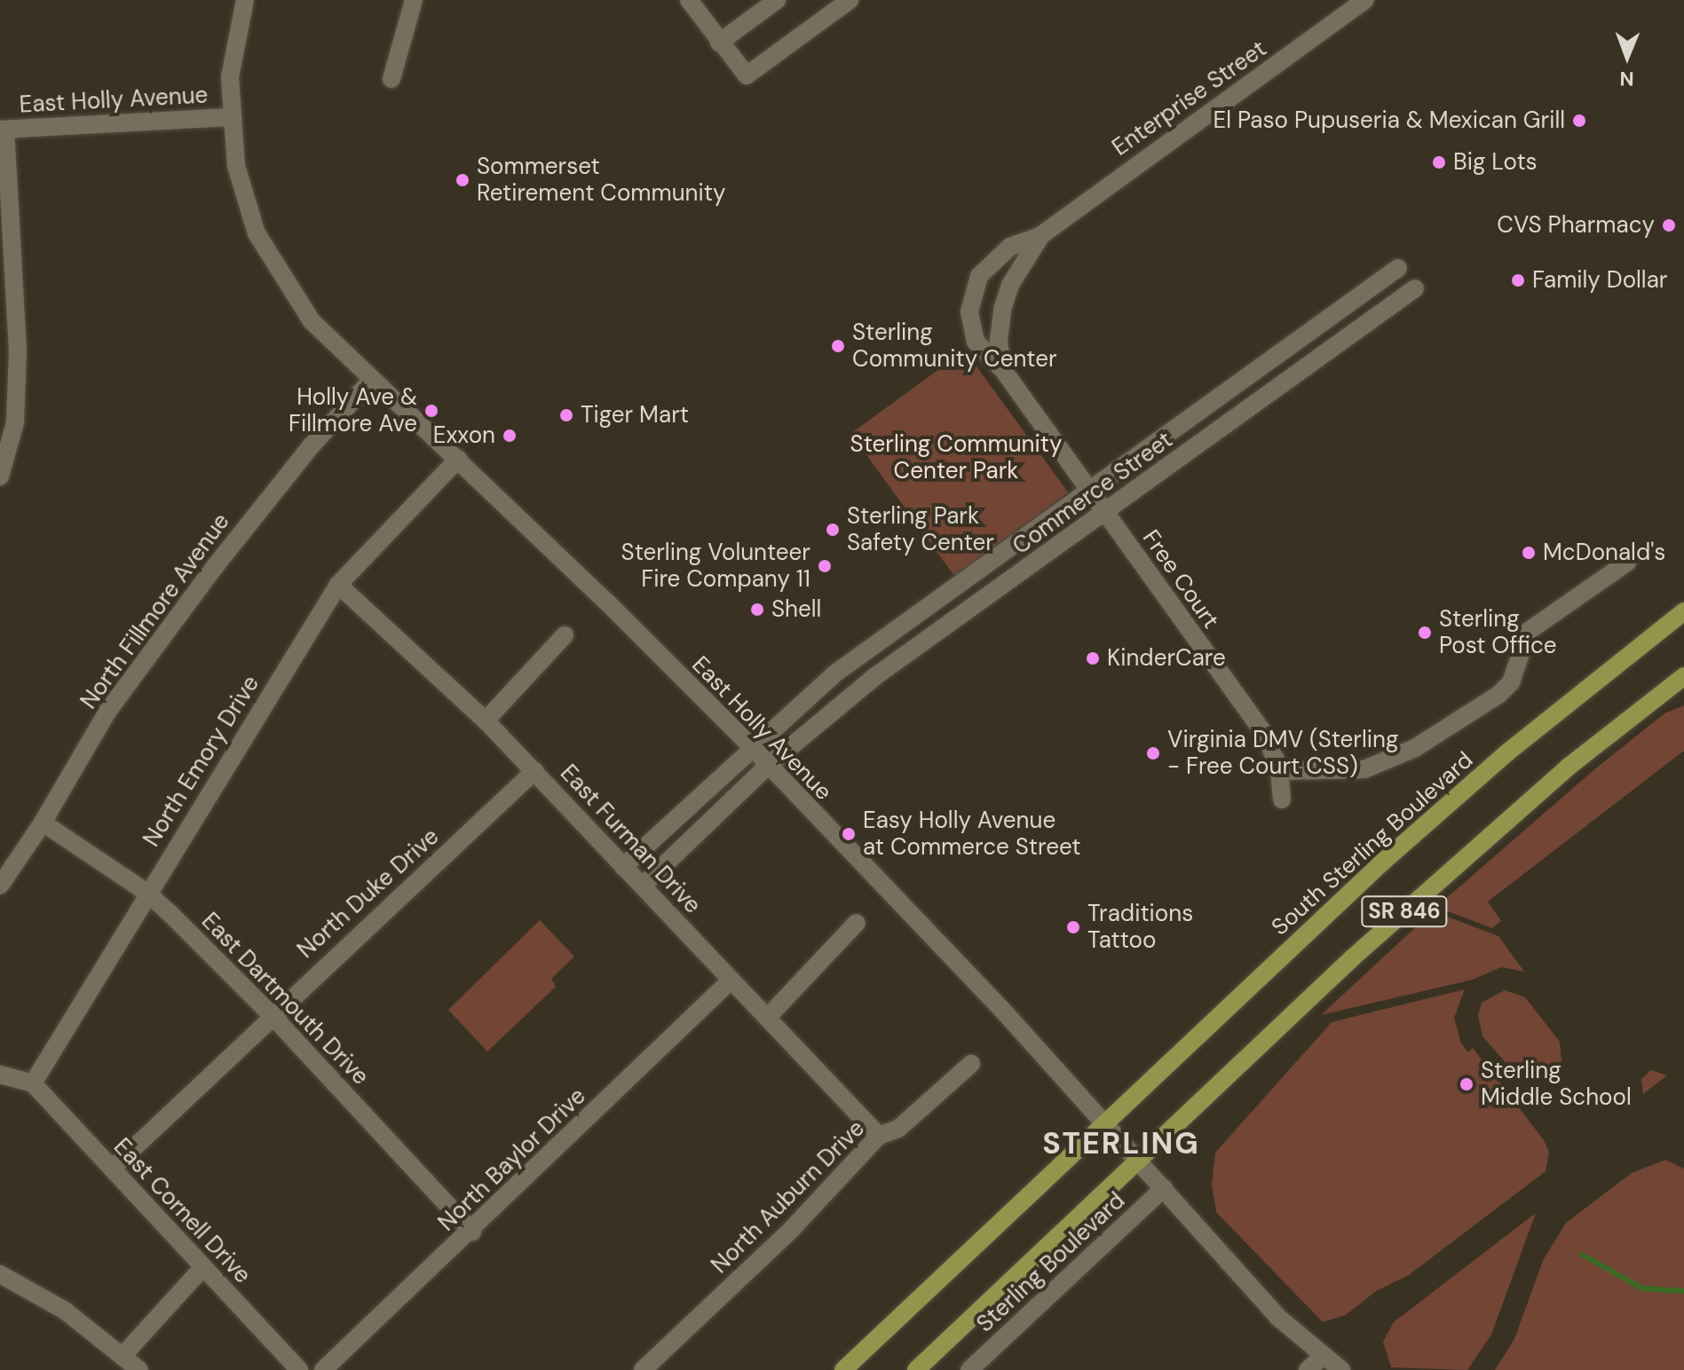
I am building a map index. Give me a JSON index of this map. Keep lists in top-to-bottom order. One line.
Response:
{"streets":{"main road":["South Sterling Boulevard","SR 846"],"street":["Enterprise Street","East Holly Avenue","Commerce Street","Free Court","North Fillmore Avenue","North Emory Drive","East Furman Drive","North Duke Drive","East Dartmouth Drive","North Baylor Drive","North Auburn Drive","East Cornell Drive","Sterling Boulevard"]},"crossings":[["Enterprise Street","Commerce Street"],["Enterprise Street","Free Court"],["East Holly Avenue","Commerce Street"],["East Holly Avenue","North Fillmore Avenue"],["East Holly Avenue","North Emory Drive"],["East Holly Avenue","South Sterling Boulevard"],["East Holly Avenue","SR 846"],["East Holly Avenue","Sterling Boulevard"],["Commerce Street","Free Court"],["Commerce Street","East Furman Drive"],["North Fillmore Avenue","East Dartmouth Drive"],["North Emory Drive","East Furman Drive"],["North Emory Drive","East Dartmouth Drive"],["North Emory Drive","East Cornell Drive"],["East Furman Drive","North Duke Drive"],["East Furman Drive","North Baylor Drive"],["East Furman Drive","North Auburn Drive"],["South Sterling Boulevard","SR 846"],["North Duke Drive","East Dartmouth Drive"],["North Duke Drive","East Cornell Drive"],["East Dartmouth Drive","North Baylor Drive"]],"districts":["STERLING"],"parks":["Sterling Community Center Park"],"places":["El Paso Pupuseria & Mexican Grill","Big Lots","Sommerset Retirement Community","CVS Pharmacy","Family Dollar","Sterling Community Center","Holly Ave & Fillmore Ave","Tiger Mart","Exxon","Sterling Park Safety Center","McDonald's","Sterling Volunteer Fire Company 11","Shell","Sterling Post Office","KinderCare","Virginia DMV (Sterling - Free Court CSS)","Easy Holly Avenue at Commerce Street","Traditions Tattoo","Sterling Middle School"],"north":"bottom"}
